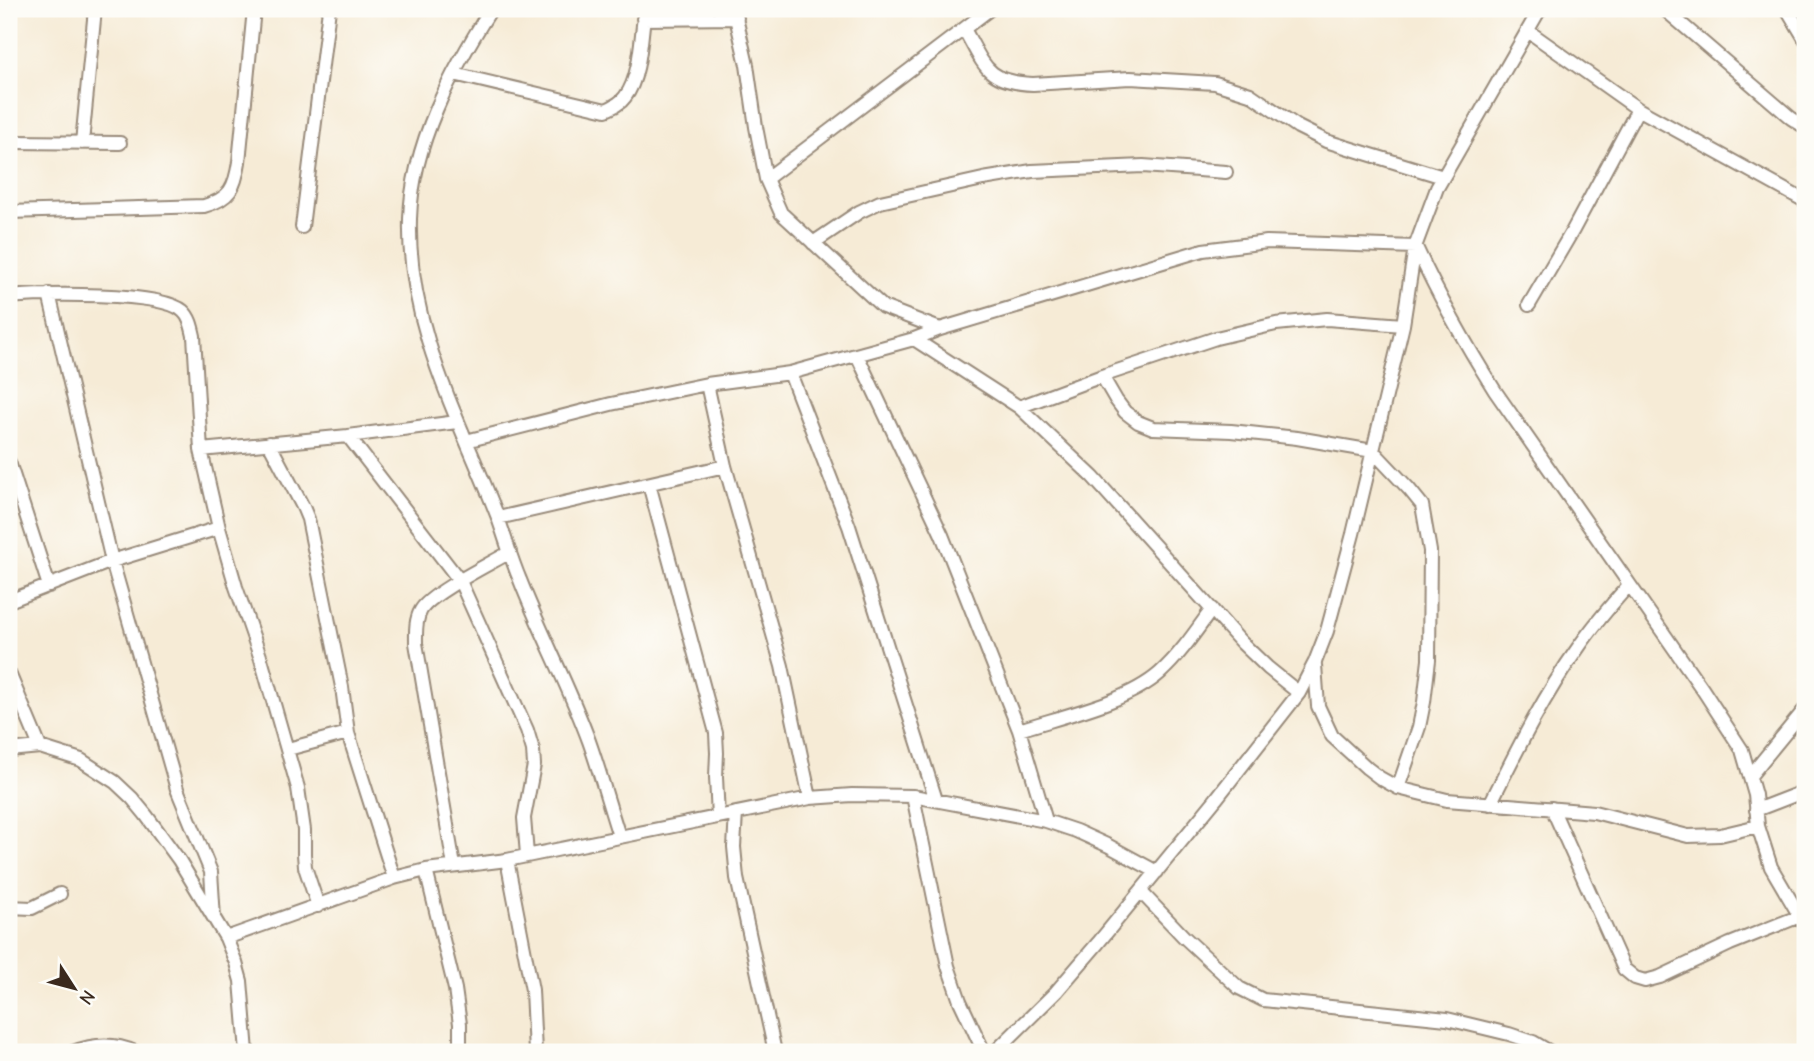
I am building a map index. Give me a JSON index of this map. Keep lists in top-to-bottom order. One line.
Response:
{"north":"bottom right"}
